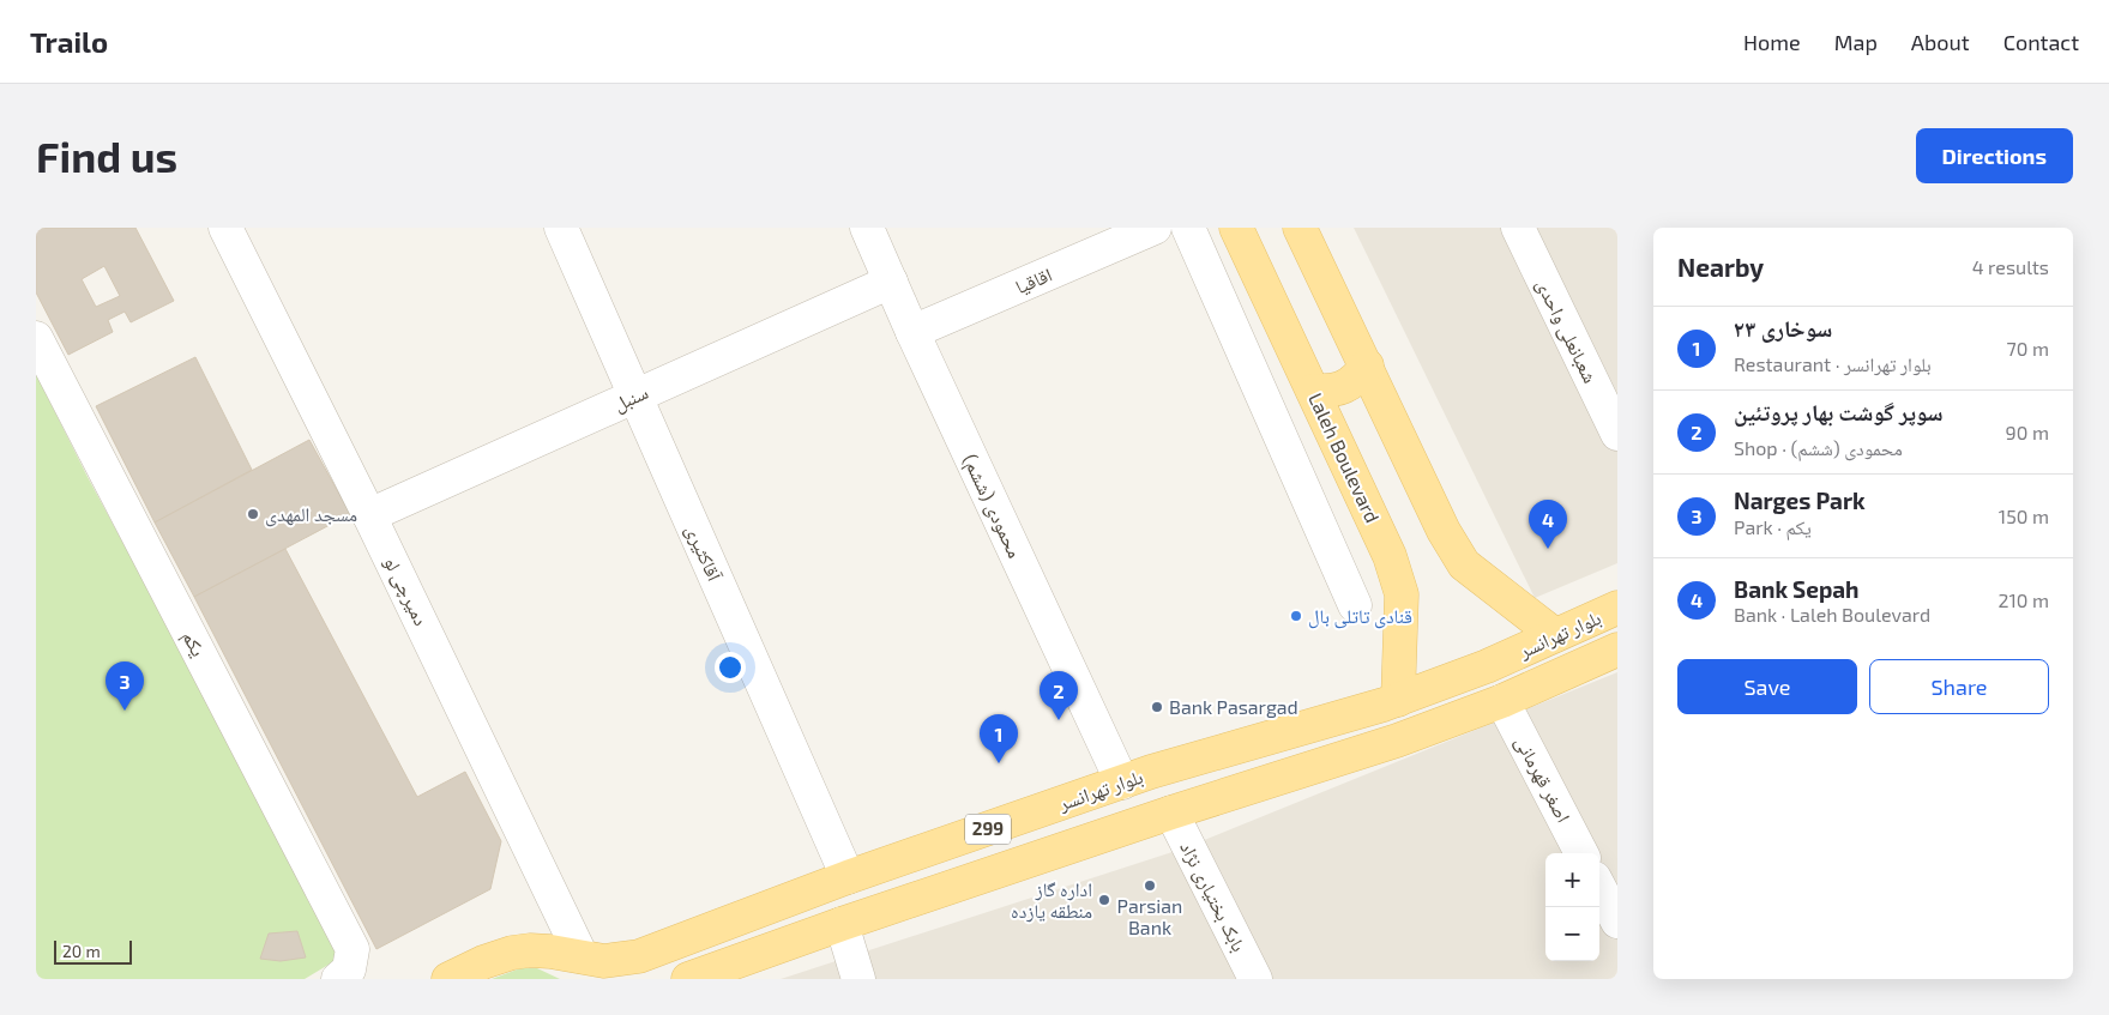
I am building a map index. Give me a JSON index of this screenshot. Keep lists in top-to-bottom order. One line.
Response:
{"streets":{"main road":["Laleh Boulevard","بلوار تهرانسر","299"],"street":["اقاقیا","شعبانعلی واحدی","سنبل","محمودی (ششم)","آقاکثیری","دمیرچی لو","یکم","اصغر قهرمانی","بابک بختیاری نژاد"]},"crossings":[["اقاقیا","محمودی (ششم)"],["سنبل","محمودی (ششم)"],["سنبل","آقاکثیری"],["سنبل","دمیرچی لو"],["Laleh Boulevard","بلوار تهرانسر"],["محمودی (ششم)","بلوار تهرانسر"],["آقاکثیری","بلوار تهرانسر"],["دمیرچی لو","بلوار تهرانسر"],["بلوار تهرانسر","اصغر قهرمانی"],["بلوار تهرانسر","بابک بختیاری نژاد"]],"places":["مسجد المهدی","قنادی تاتلی بال","Bank Pasargad","Parsian Bank","اداره گاز منطقه یازده"],"scale_bar":"20 m","page":{"header":"Trailo","nav":["Home","Map","About","Contact"],"buttons":["Directions",["Save","Share"]],"title":"Find us","heading":["Nearby","4 results"],"list":[{"mark":"1","name":"سوخاری ۲۳","note":"Restaurant · بلوار تهرانسر","value":"70 m"},{"mark":"2","name":"سوپر گوشت بهار پروتئین","note":"Shop · محمودی (ششم)","value":"90 m"},{"mark":"3","name":"Narges Park","note":"Park · یکم","value":"150 m"},{"mark":"4","name":"Bank Sepah","note":"Bank · Laleh Boulevard","value":"210 m"}],"pins":["4","3","2","1"],"map_buttons":["+","−"],"scale":"20 m"}}
